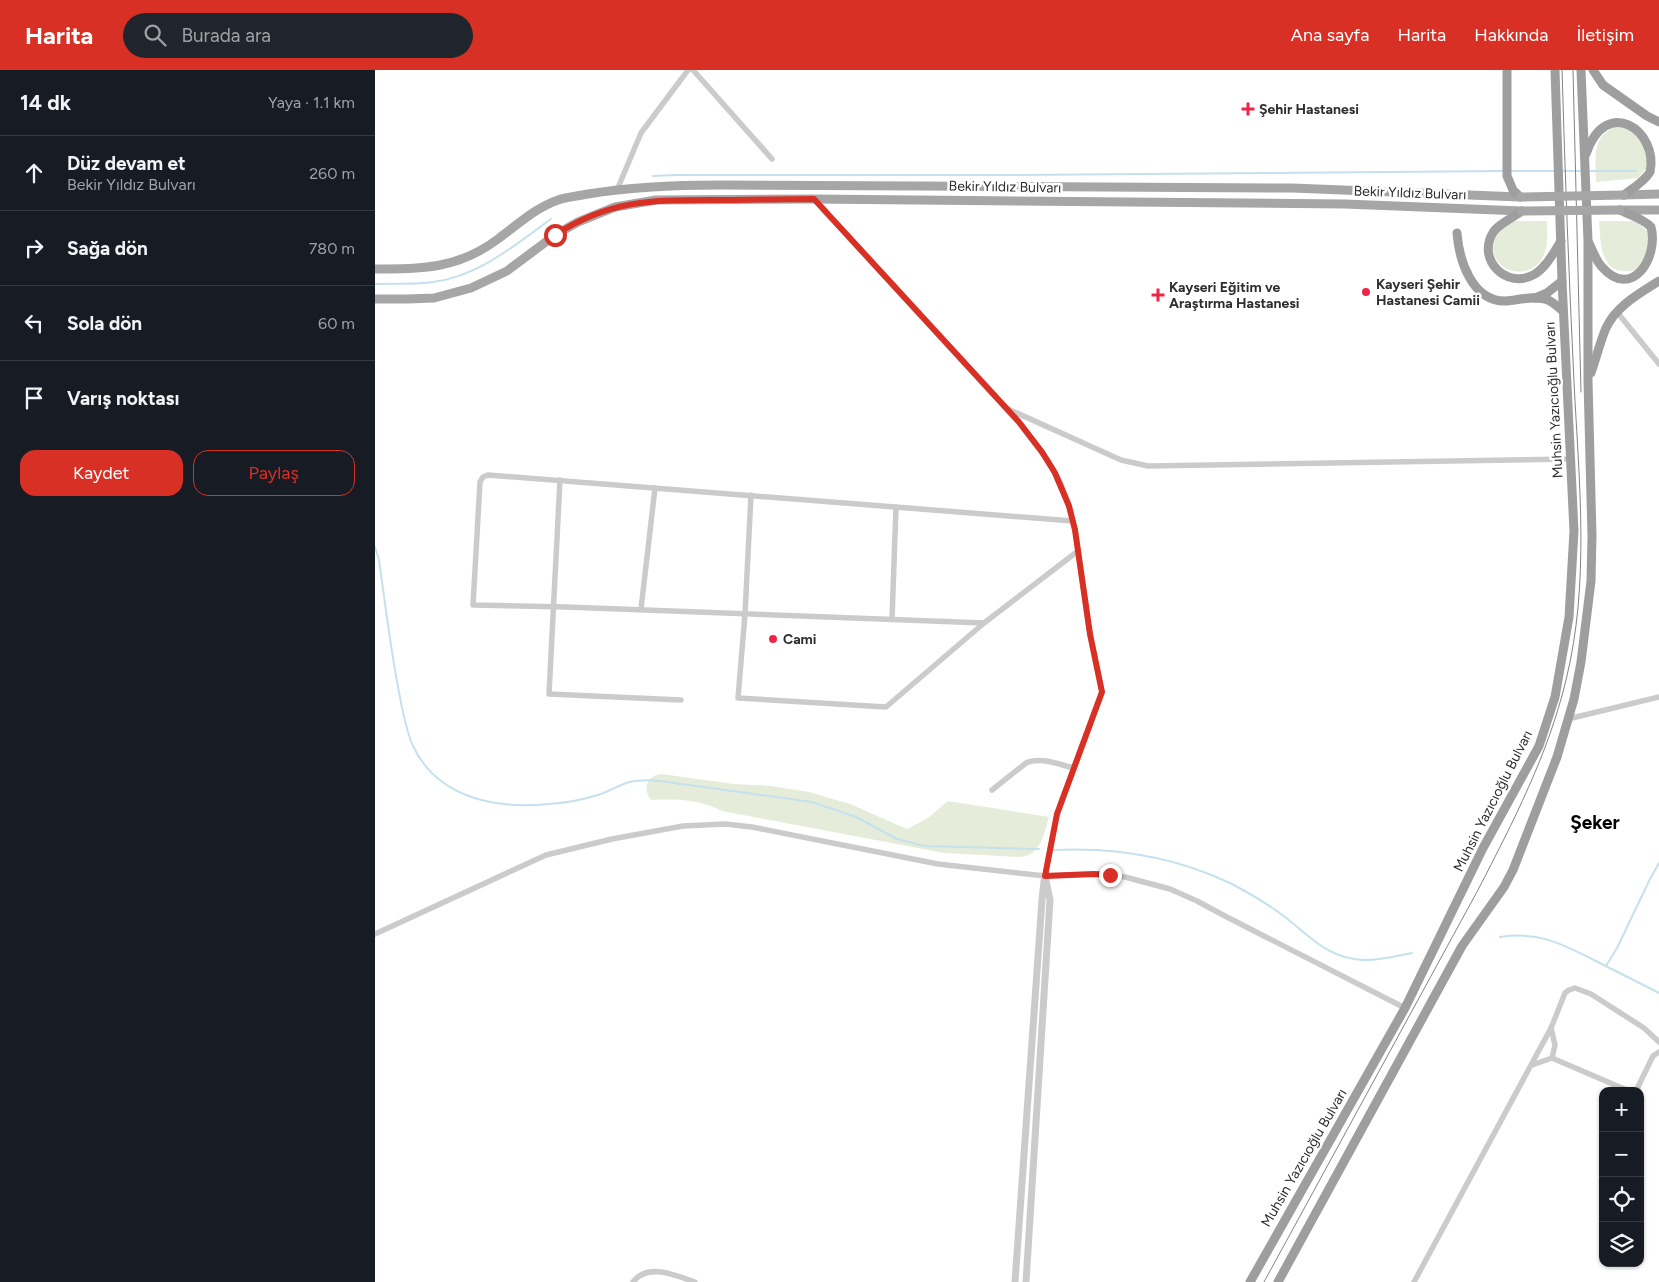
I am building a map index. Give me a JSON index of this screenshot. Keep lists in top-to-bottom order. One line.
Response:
{"streets":{"highway":["Muhsin Yazıcıoğlu Bulvarı"],"main road":["Bekir Yıldız Bulvarı"]},"districts":["Şeker"],"places":{"health":["Şehir Hastanesi","Kayseri Eğitim ve Araştırma Hastanesi"],"other":["Kayseri Şehir Hastanesi Camii","Cami"]},"page":{"header":"Harita","search":"Burada ara","nav":["Ana sayfa","Harita","Hakkında","İletişim"],"heading":["14 dk","Yaya · 1.1 km"],"list":[["Düz devam et","Bekir Yıldız Bulvarı","260 m"],["Sağa dön","780 m"],["Sola dön","60 m"],"Varış noktası"],"buttons":["Kaydet","Paylaş"],"map_buttons":["+","−"]}}
